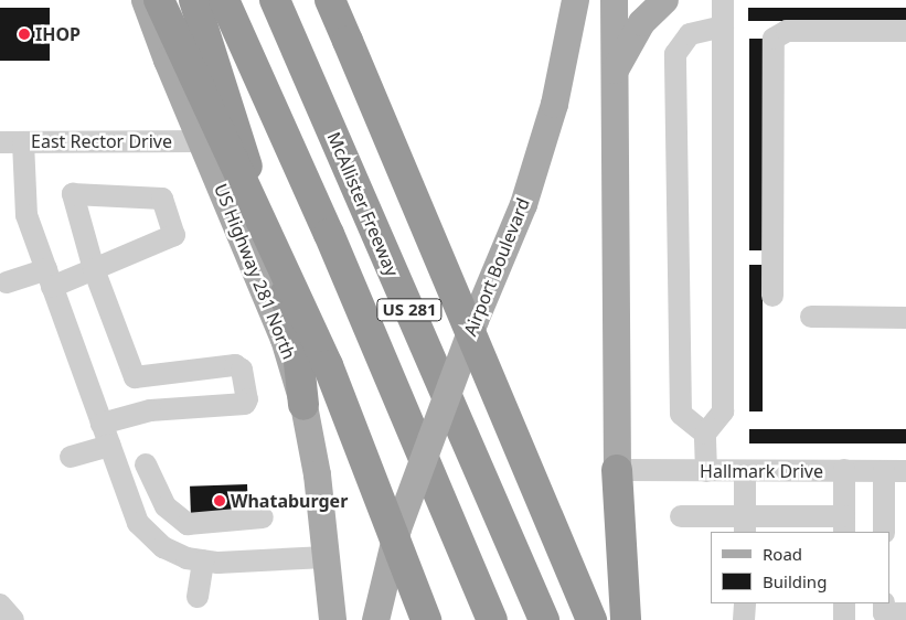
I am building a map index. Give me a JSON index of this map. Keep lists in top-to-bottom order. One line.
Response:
{"streets":{"highway":["McAllister Freeway","US 281"],"main road":["Airport Boulevard","US Highway 281 North"],"street":["East Rector Drive","Hallmark Drive"]},"crossings":[["East Rector Drive","US Highway 281 North"]],"places":["IHOP","Whataburger"],"legend":["Road","Building"]}
